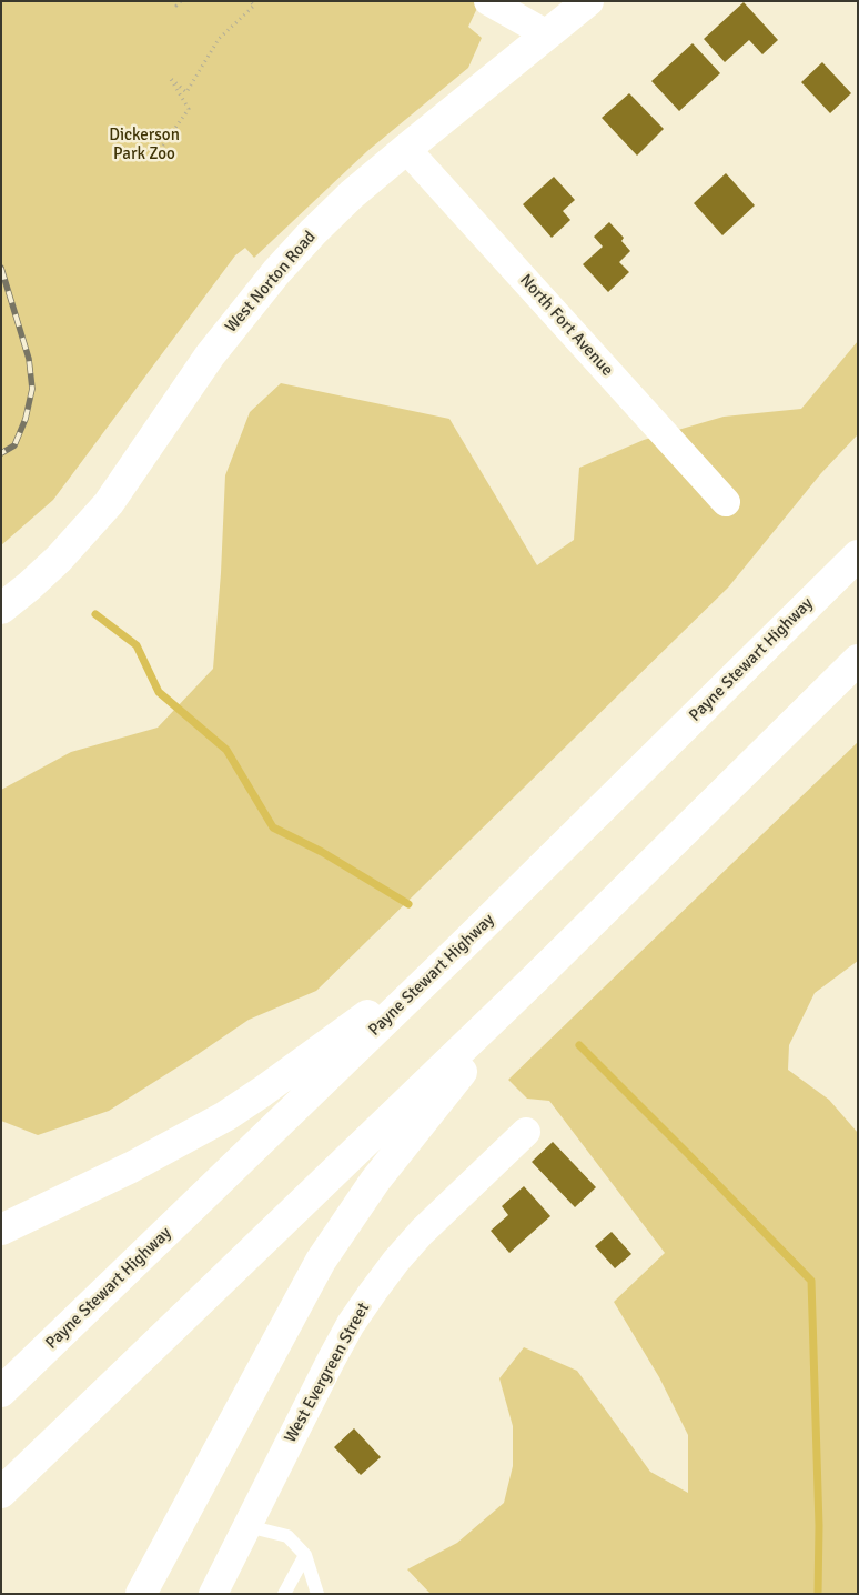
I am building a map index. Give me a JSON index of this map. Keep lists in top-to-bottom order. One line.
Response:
{"streets":{"main road":["West Norton Road","Payne Stewart Highway"],"street":["North Fort Avenue","West Evergreen Street"]},"crossings":[["West Norton Road","North Fort Avenue"]],"parks":["Dickerson Park Zoo"]}
